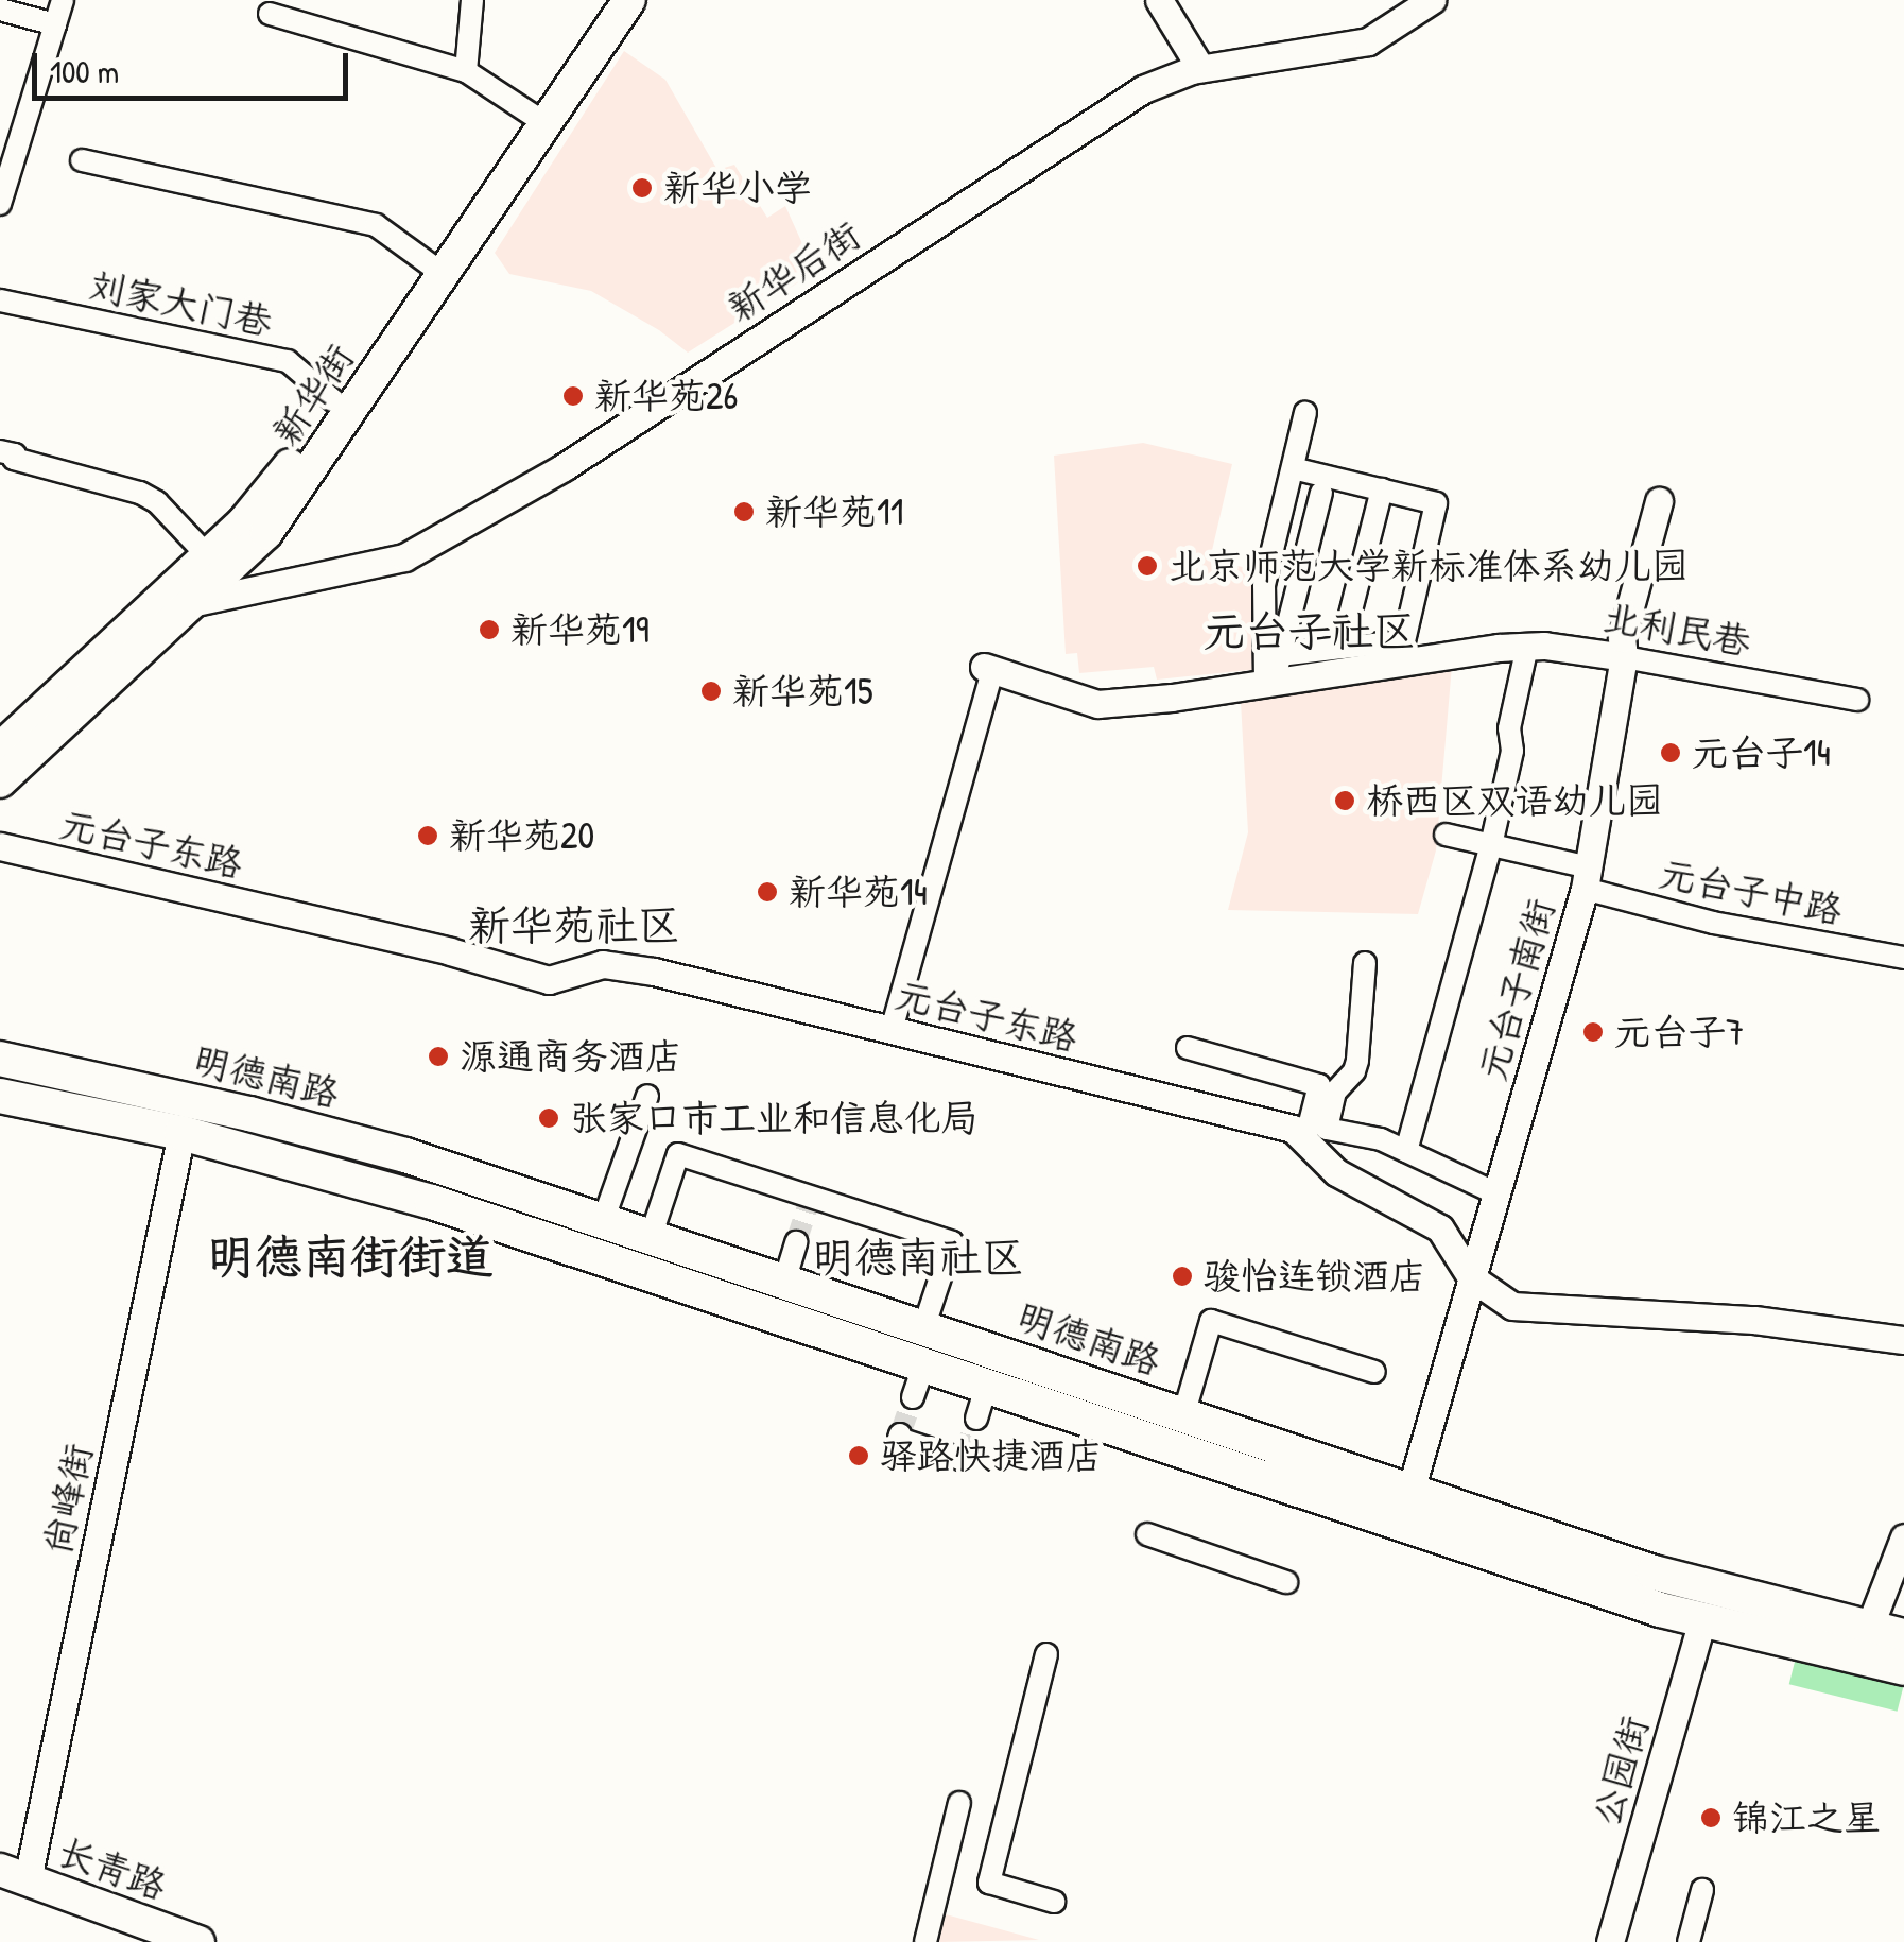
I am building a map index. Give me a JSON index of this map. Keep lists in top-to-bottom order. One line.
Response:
{"streets":{"main road":["新华街","明德南路","长青路"],"street":["新华后街","刘家大门巷","北利民巷","元台子东路","元台子中路","元台子南街","尚峰街","公园街"]},"crossings":[["新华后街","新华街"],["刘家大门巷","新华街"],["北利民巷","元台子南街"],["元台子东路","元台子南街"],["元台子中路","元台子南街"],["元台子南街","明德南路"],["明德南路","尚峰街"],["明德南路","公园街"],["尚峰街","长青路"]],"districts":["元台子社区","新华苑社区","明德南街街道","明德南社区"],"places":["新华小学","新华苑26","新华苑11","北京师范大学新标准体系幼儿园","新华苑19","新华苑15","元台子14","桥西区双语幼儿园","新华苑20","新华苑14","元台子7","源通商务酒店","张家口市工业和信息化局","骏怡连锁酒店","驿路快捷酒店","锦江之星"],"scale_bar":"100 m"}
